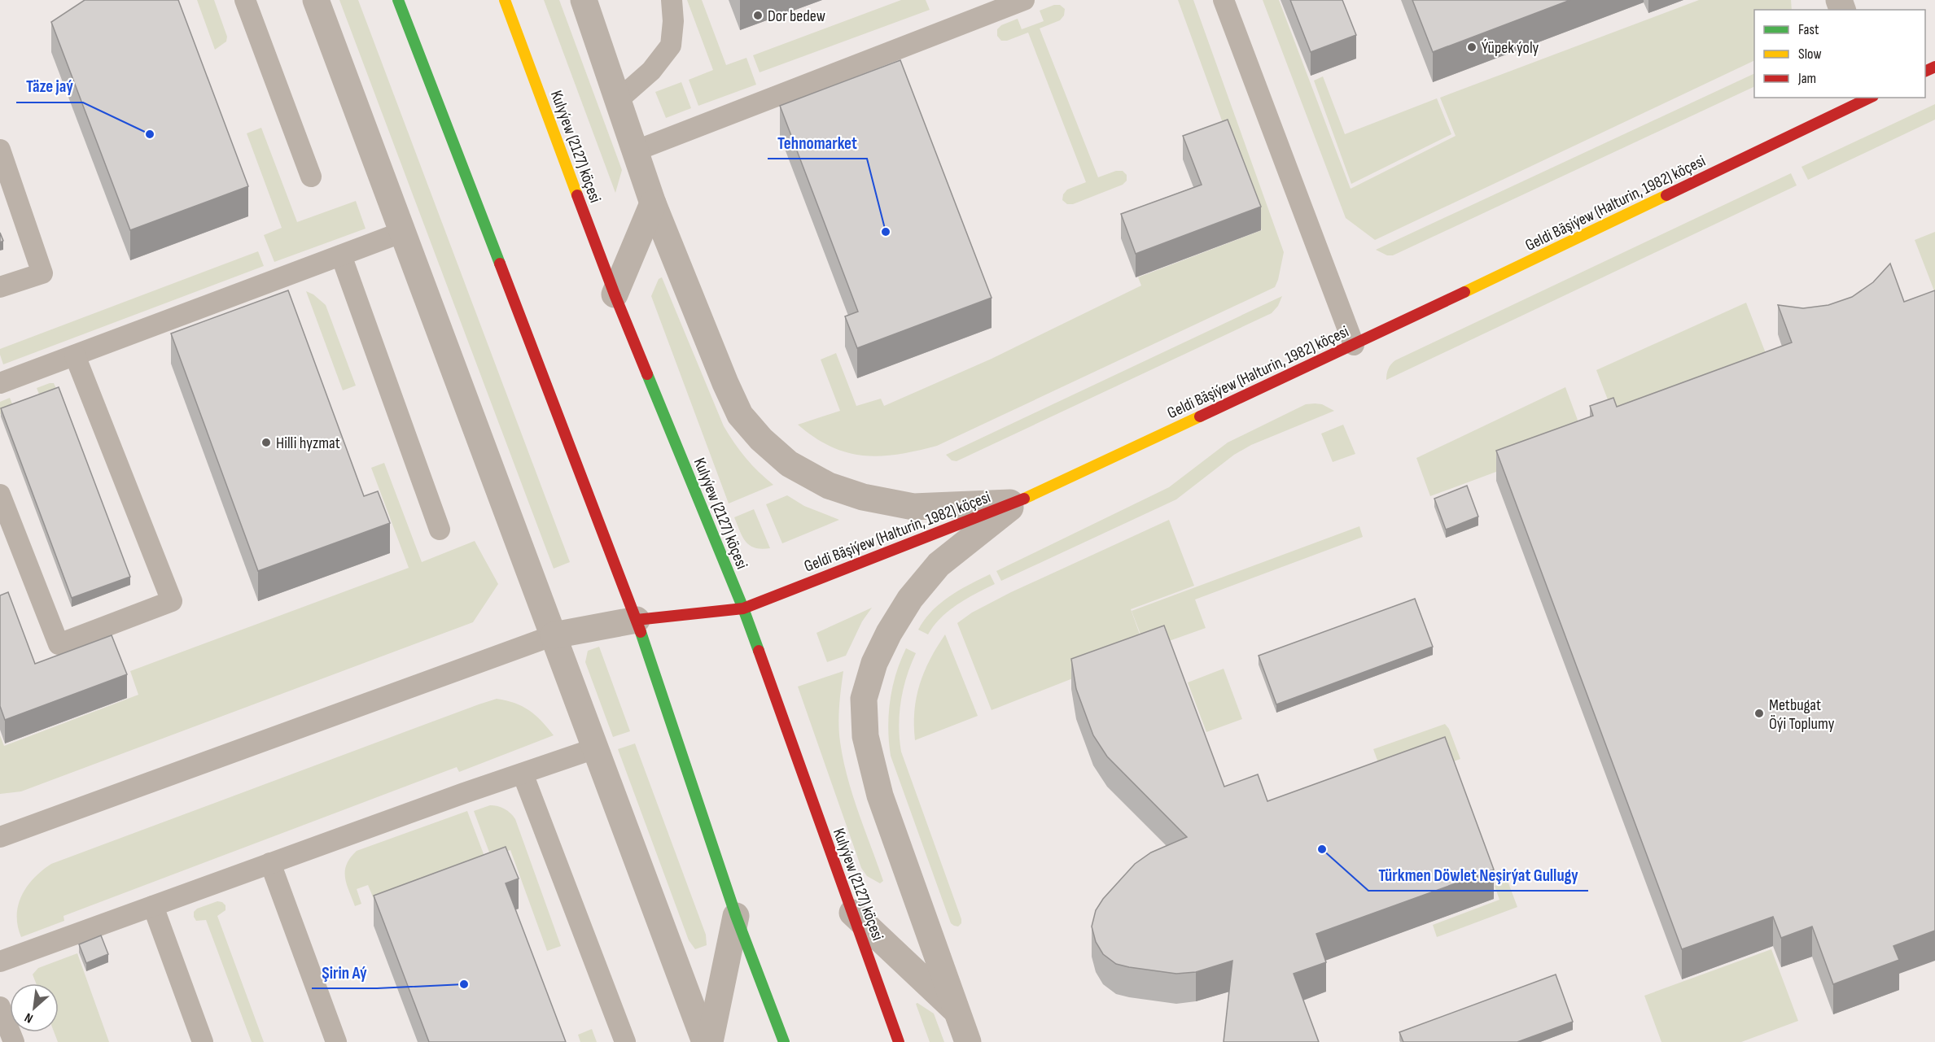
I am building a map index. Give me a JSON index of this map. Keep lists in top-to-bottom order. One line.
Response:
{"streets":{"main road":["Kulyýew (2127) köçesi","Geldi Bäşiýew (Halturin, 1982) köçesi"]},"crossings":[["Kulyýew (2127) köçesi","Geldi Bäşiýew (Halturin, 1982) köçesi"]],"places":["Dor bedew","Ýüpek ýoly","Täze jaý","Tehnomarket","Hilli hyzmat","Metbugat Öýi Toplumy","Türkmen Döwlet Neşirýat Gullugy","Şirin Aý"],"legend":["Fast","Slow","Jam"],"north":"bottom left"}
